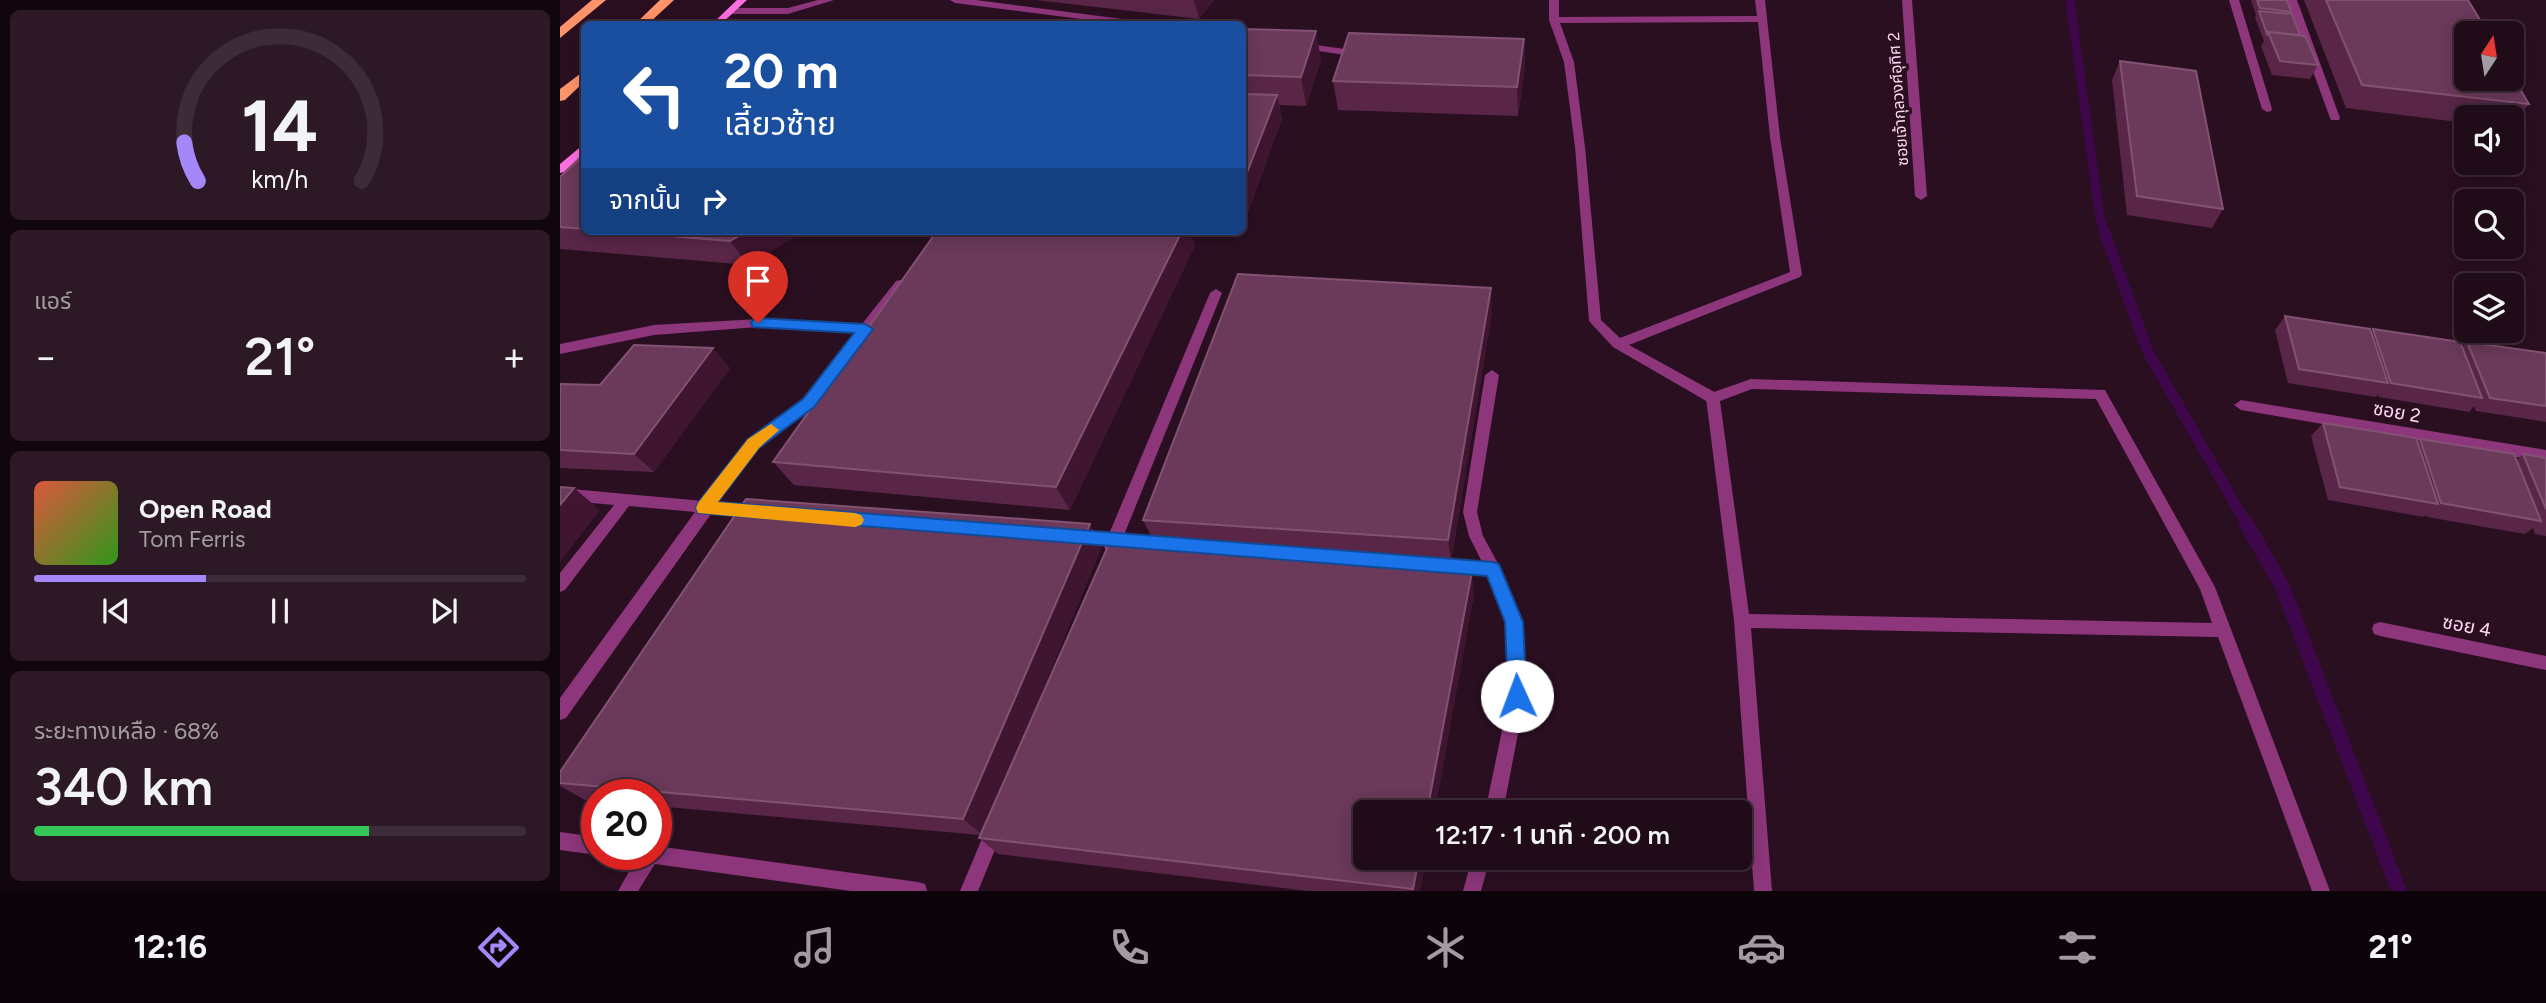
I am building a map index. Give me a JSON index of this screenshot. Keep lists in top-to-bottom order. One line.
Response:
{"streets":{"street":["ซอยเจ้ากุลวงศ์อุทิศ 2","ซอย 2","ซอย 4"]},"north":"top","page":{"turn":["20 m","เลี้ยวซ้าย"],"then":"จากนั้น","tile":["แอร์",["ระยะทางเหลือ · 68%","340 km"]],"heat":["−","21°","+"],"song":["Open Road","Tom Ferris"],"limit":"20","trip":"12:17 · 1 นาที · 200 m","tabs":["12:16","21°"],"gauge":["14","km/h"]}}
